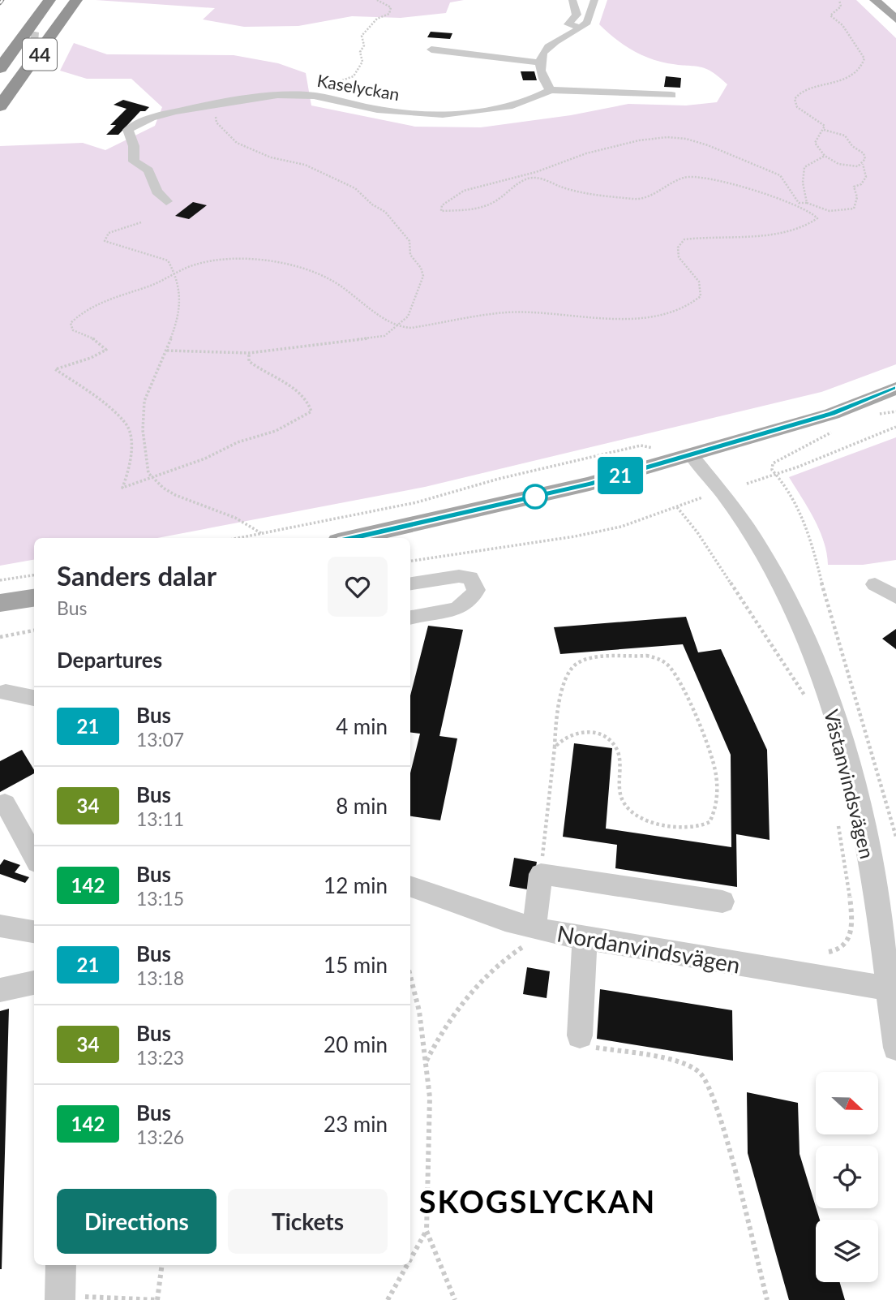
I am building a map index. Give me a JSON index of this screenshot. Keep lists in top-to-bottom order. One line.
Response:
{"streets":{"highway":["44"],"street":["Kaselyckan","Västanvindsvägen","Nordanvindsvägen"]},"crossings":[["Västanvindsvägen","Nordanvindsvägen"]],"districts":["SKOGSLYCKAN"],"lines":["bus line 21"],"north":"right","page":{"on_map":"21","heading":[["Sanders dalar","Bus"],"Departures"],"list":[{"mark":"21","name":"Bus","note":"13:07","value":"4 min"},{"mark":"34","name":"Bus","note":"13:11","value":"8 min"},{"mark":"142","name":"Bus","note":"13:15","value":"12 min"},{"mark":"21","name":"Bus","note":"13:18","value":"15 min"},{"mark":"34","name":"Bus","note":"13:23","value":"20 min"},{"mark":"142","name":"Bus","note":"13:26","value":"23 min"}],"buttons":["Directions","Tickets"]}}
